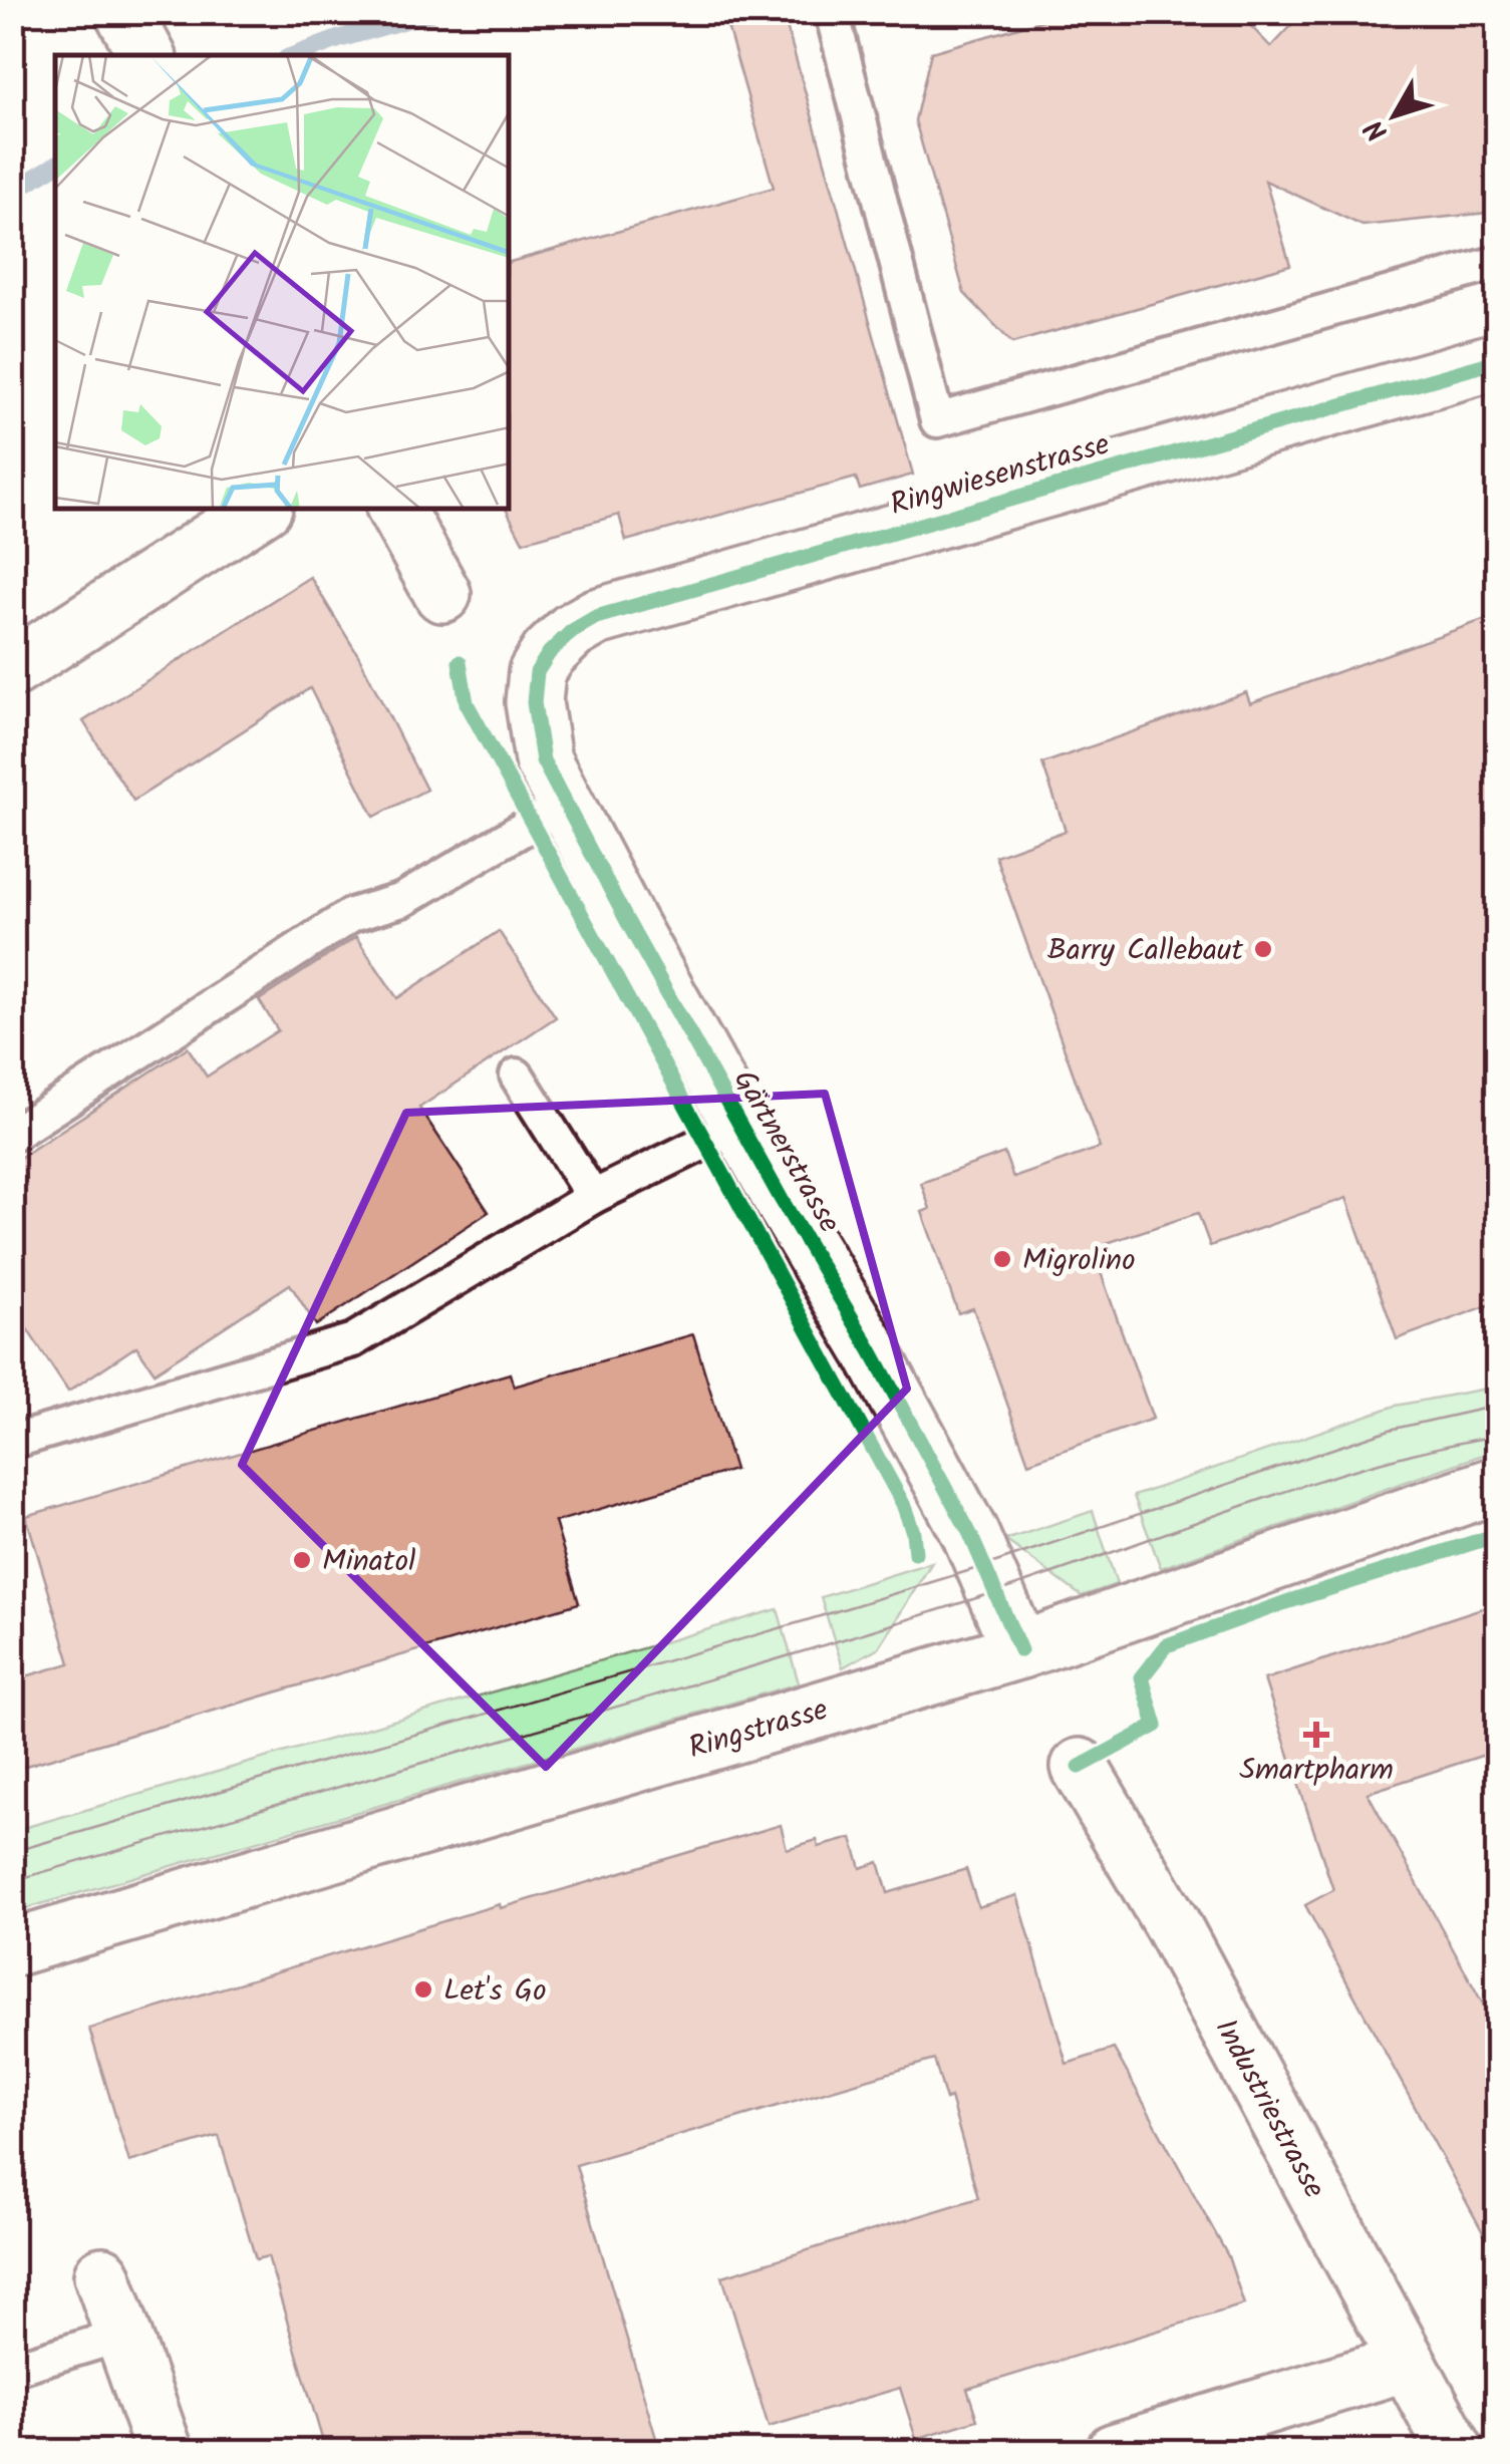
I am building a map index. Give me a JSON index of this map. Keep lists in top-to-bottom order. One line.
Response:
{"streets":{"street":["Ringwiesenstrasse","Gärtnerstrasse","Ringstrasse","Industriestrasse"]},"crossings":[["Ringwiesenstrasse","Gärtnerstrasse"],["Gärtnerstrasse","Ringstrasse"]],"places":{"other":["Barry Callebaut","Migrolino","Minatol","Let's Go"],"health":["Smartpharm"]},"north":"bottom left"}
